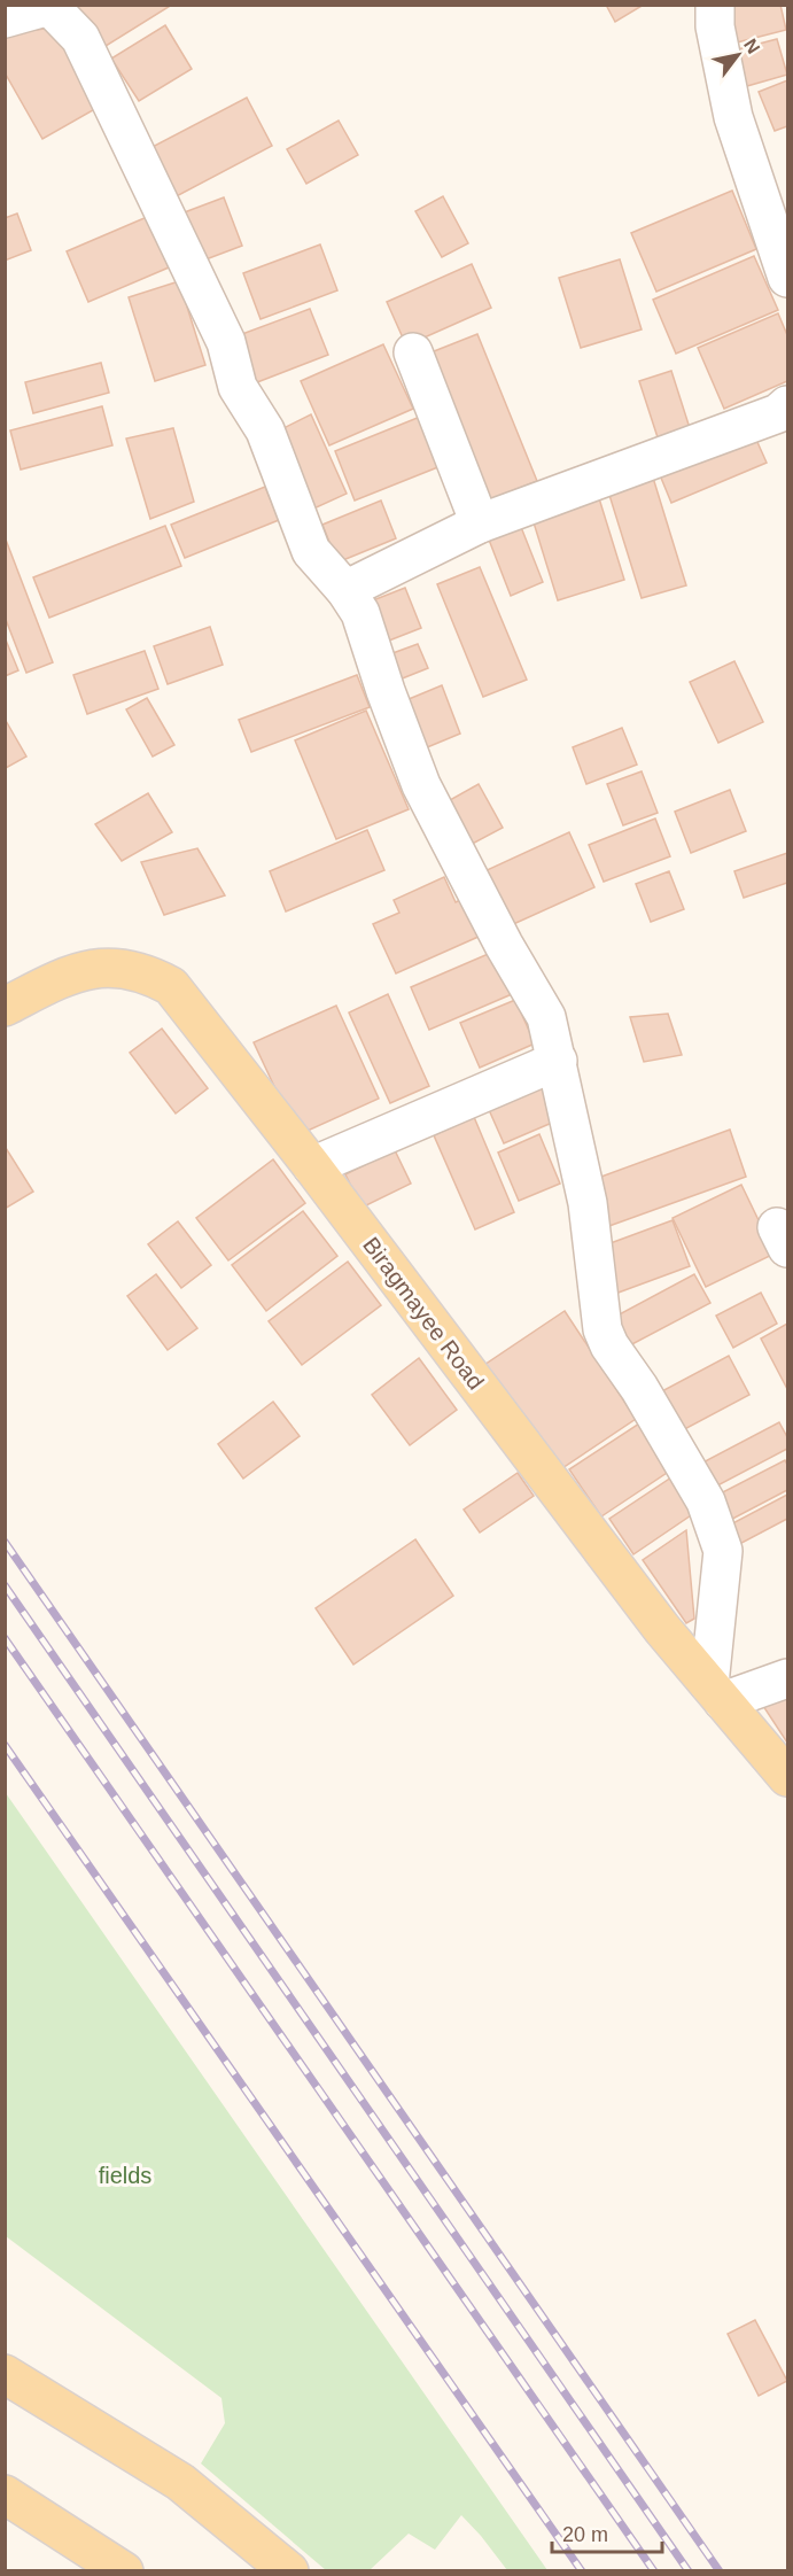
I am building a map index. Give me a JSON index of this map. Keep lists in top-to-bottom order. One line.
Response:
{"streets":{"main road":["Biragmayee Road"]},"parks":["fields"],"scale_bar":"20 m","north":"top right"}
